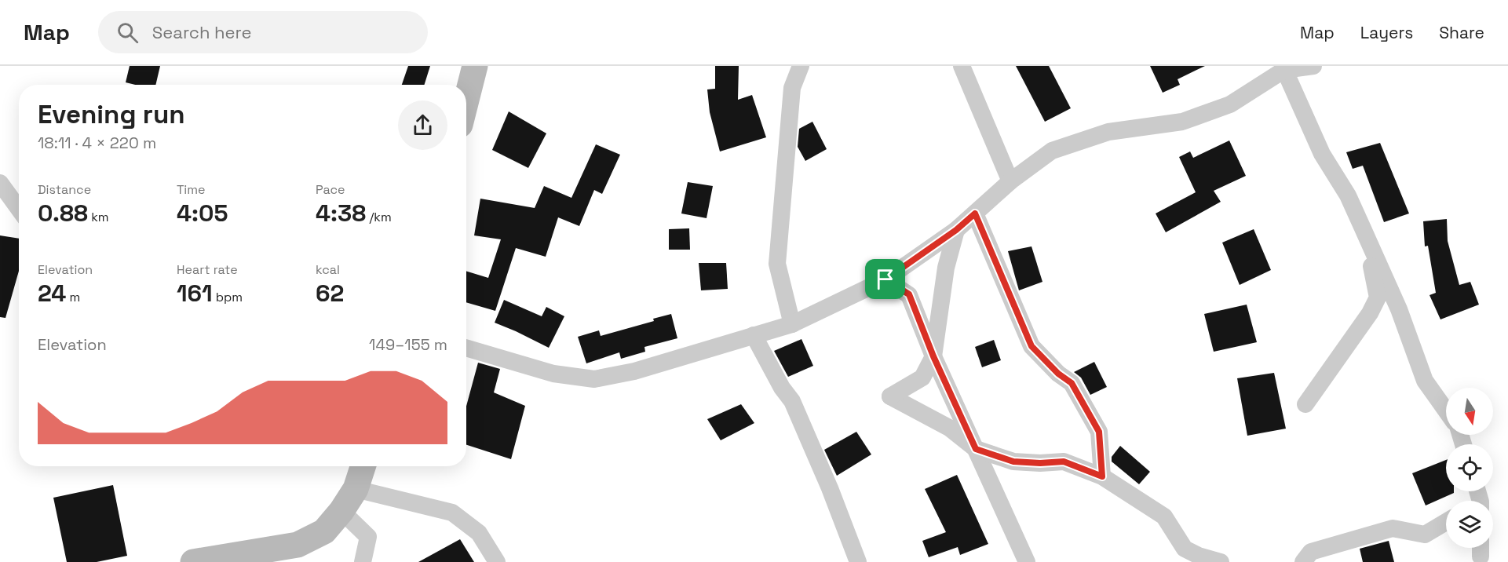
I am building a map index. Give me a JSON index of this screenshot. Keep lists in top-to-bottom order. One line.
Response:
{"north":"bottom","page":{"header":"Map","search":"Search here","nav":["Map","Layers","Share"],"heading":["Evening run","18:11 · 4 × 220 m"],"stats":[["Distance","0.88 km"],["Time","4:05"],["Pace","4:38 /km"],["Elevation","24 m"],["Heart rate","161 bpm"],["kcal","62"]],"chart":["Elevation","149–155 m"]}}
